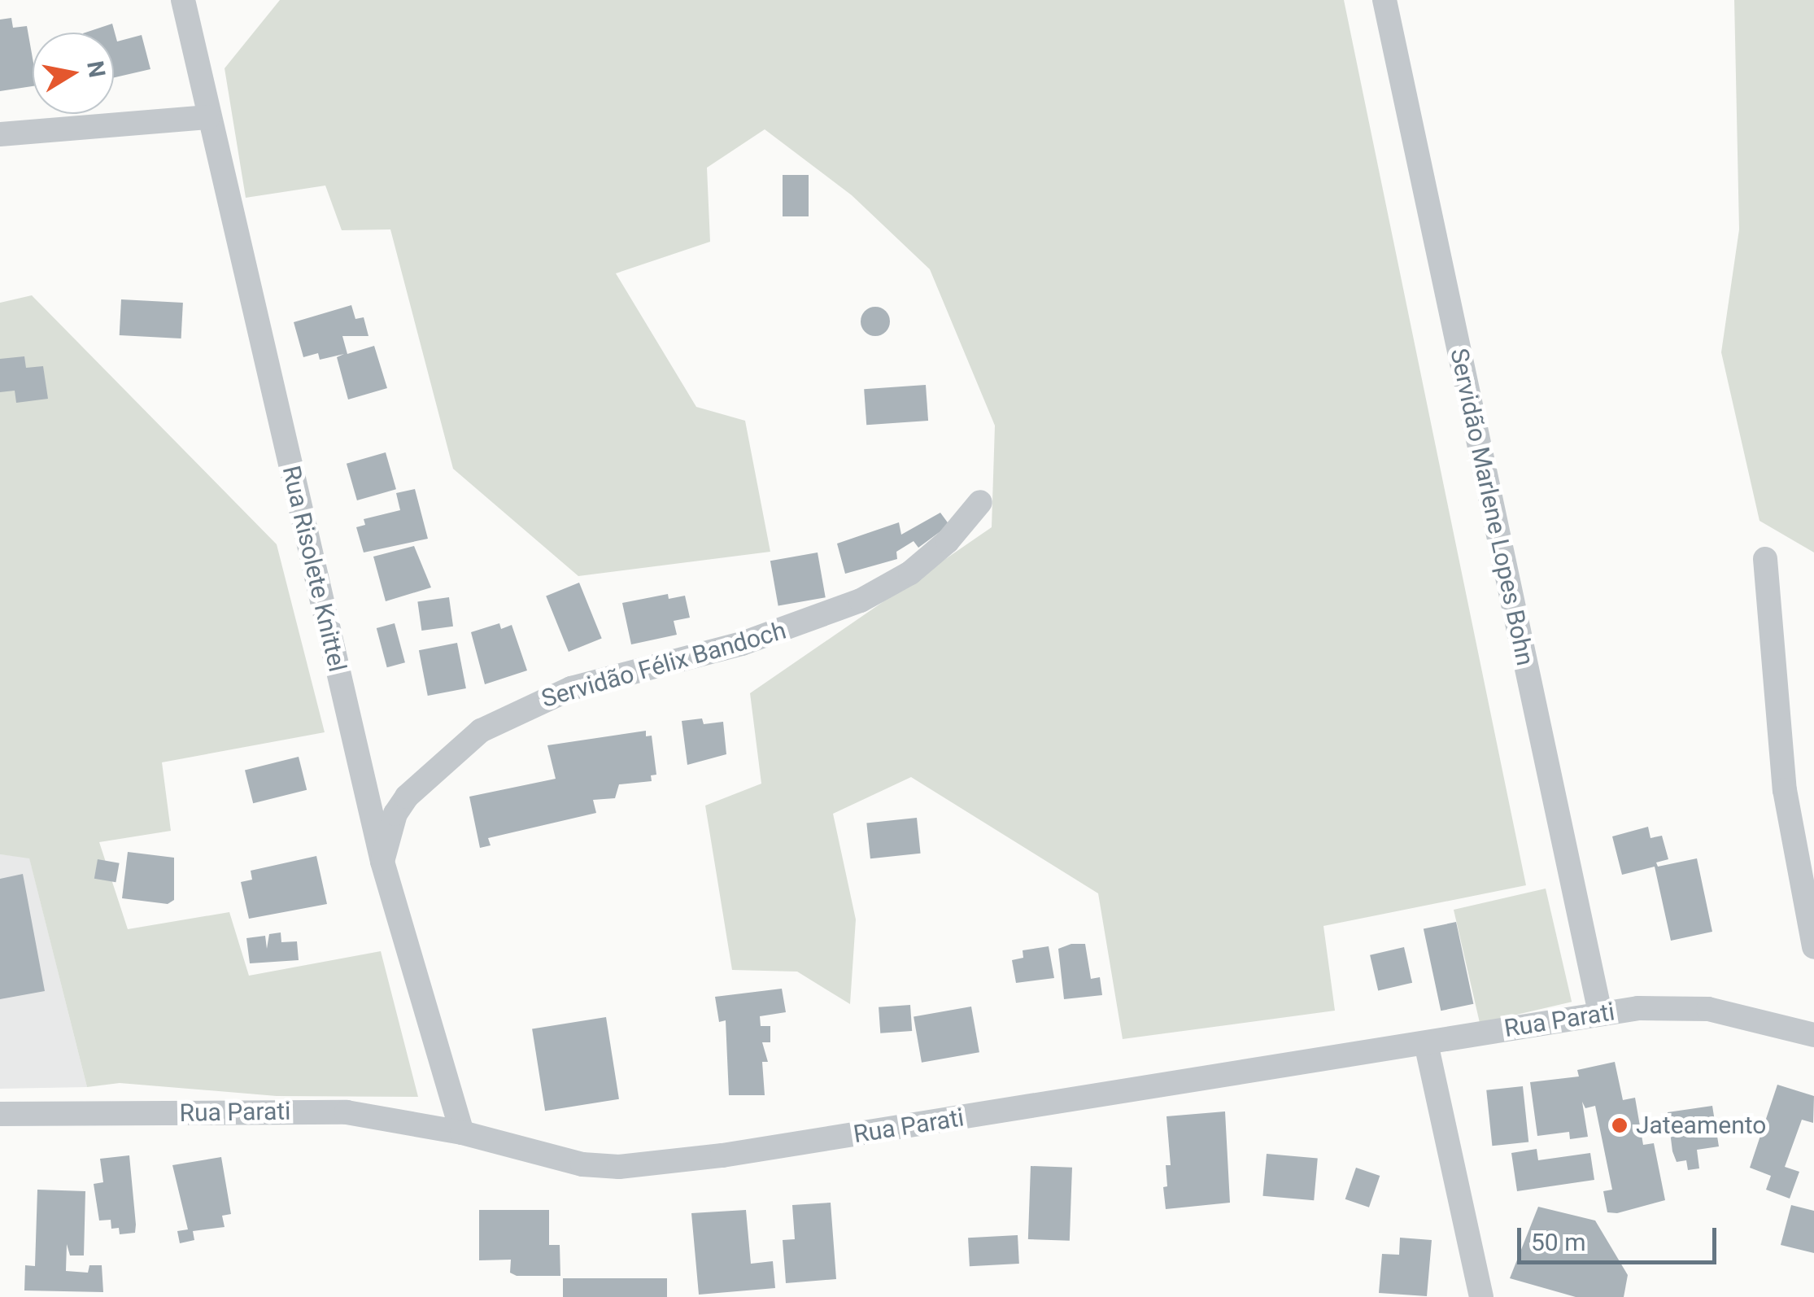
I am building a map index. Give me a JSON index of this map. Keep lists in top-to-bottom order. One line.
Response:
{"streets":{"street":["Servidão Marlene Lopes Bohn","Rua Risolete Knittel","Servidão Félix Bandoch","Rua Parati"]},"crossings":[["Servidão Marlene Lopes Bohn","Rua Parati"],["Rua Risolete Knittel","Servidão Félix Bandoch"],["Rua Risolete Knittel","Rua Parati"]],"places":["Jateamento"],"scale_bar":"50 m","north":"right"}
